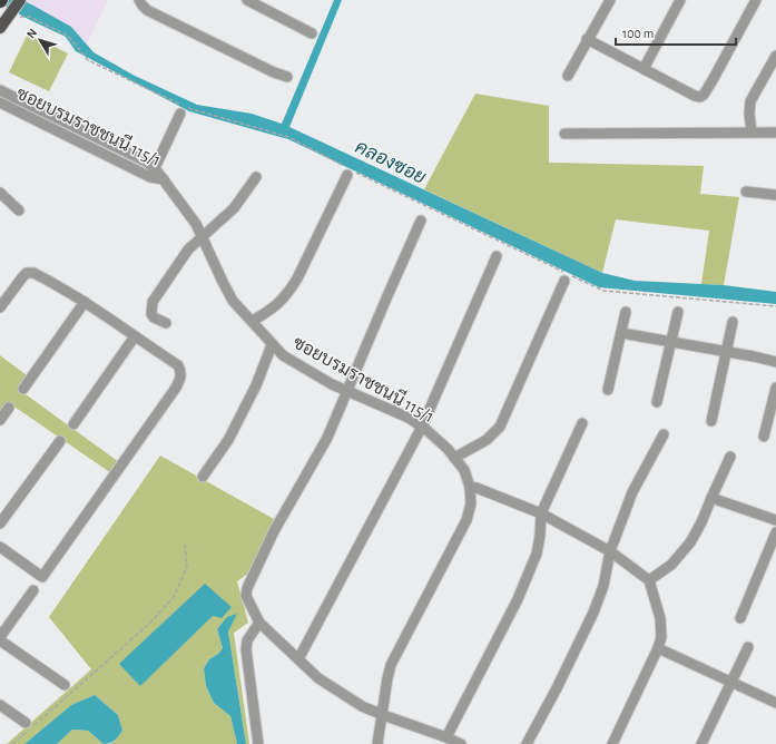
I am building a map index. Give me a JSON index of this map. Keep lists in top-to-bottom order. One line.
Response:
{"streets":{"street":["ซอยบรมราชชนนี 115/1"]},"water":["คลองซอย"],"scale_bar":"100 m","north":"top left"}
